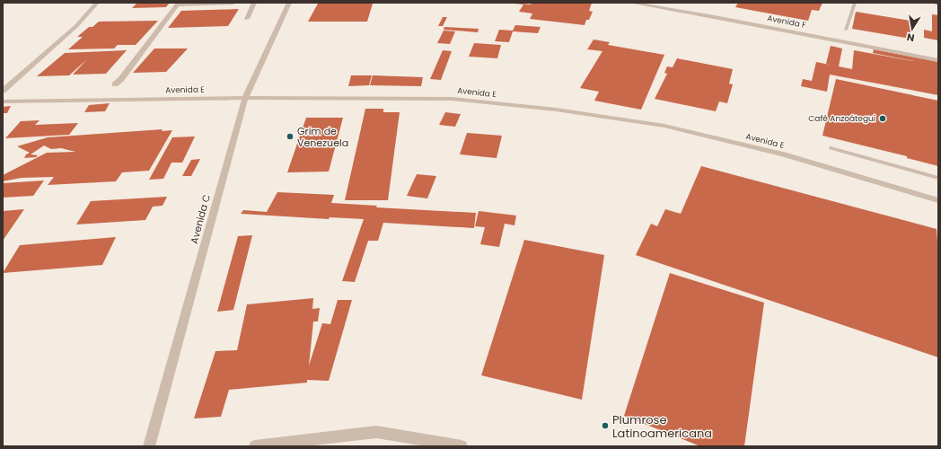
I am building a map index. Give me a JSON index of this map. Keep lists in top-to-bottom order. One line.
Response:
{"streets":{"street":["Avenida F","Avenida E","Avenida C"]},"crossings":[["Avenida E","Avenida C"]],"places":["Café Anzoátegui","Grim de Venezuela","Plumrose Latinoamericana"],"north":"bottom"}
